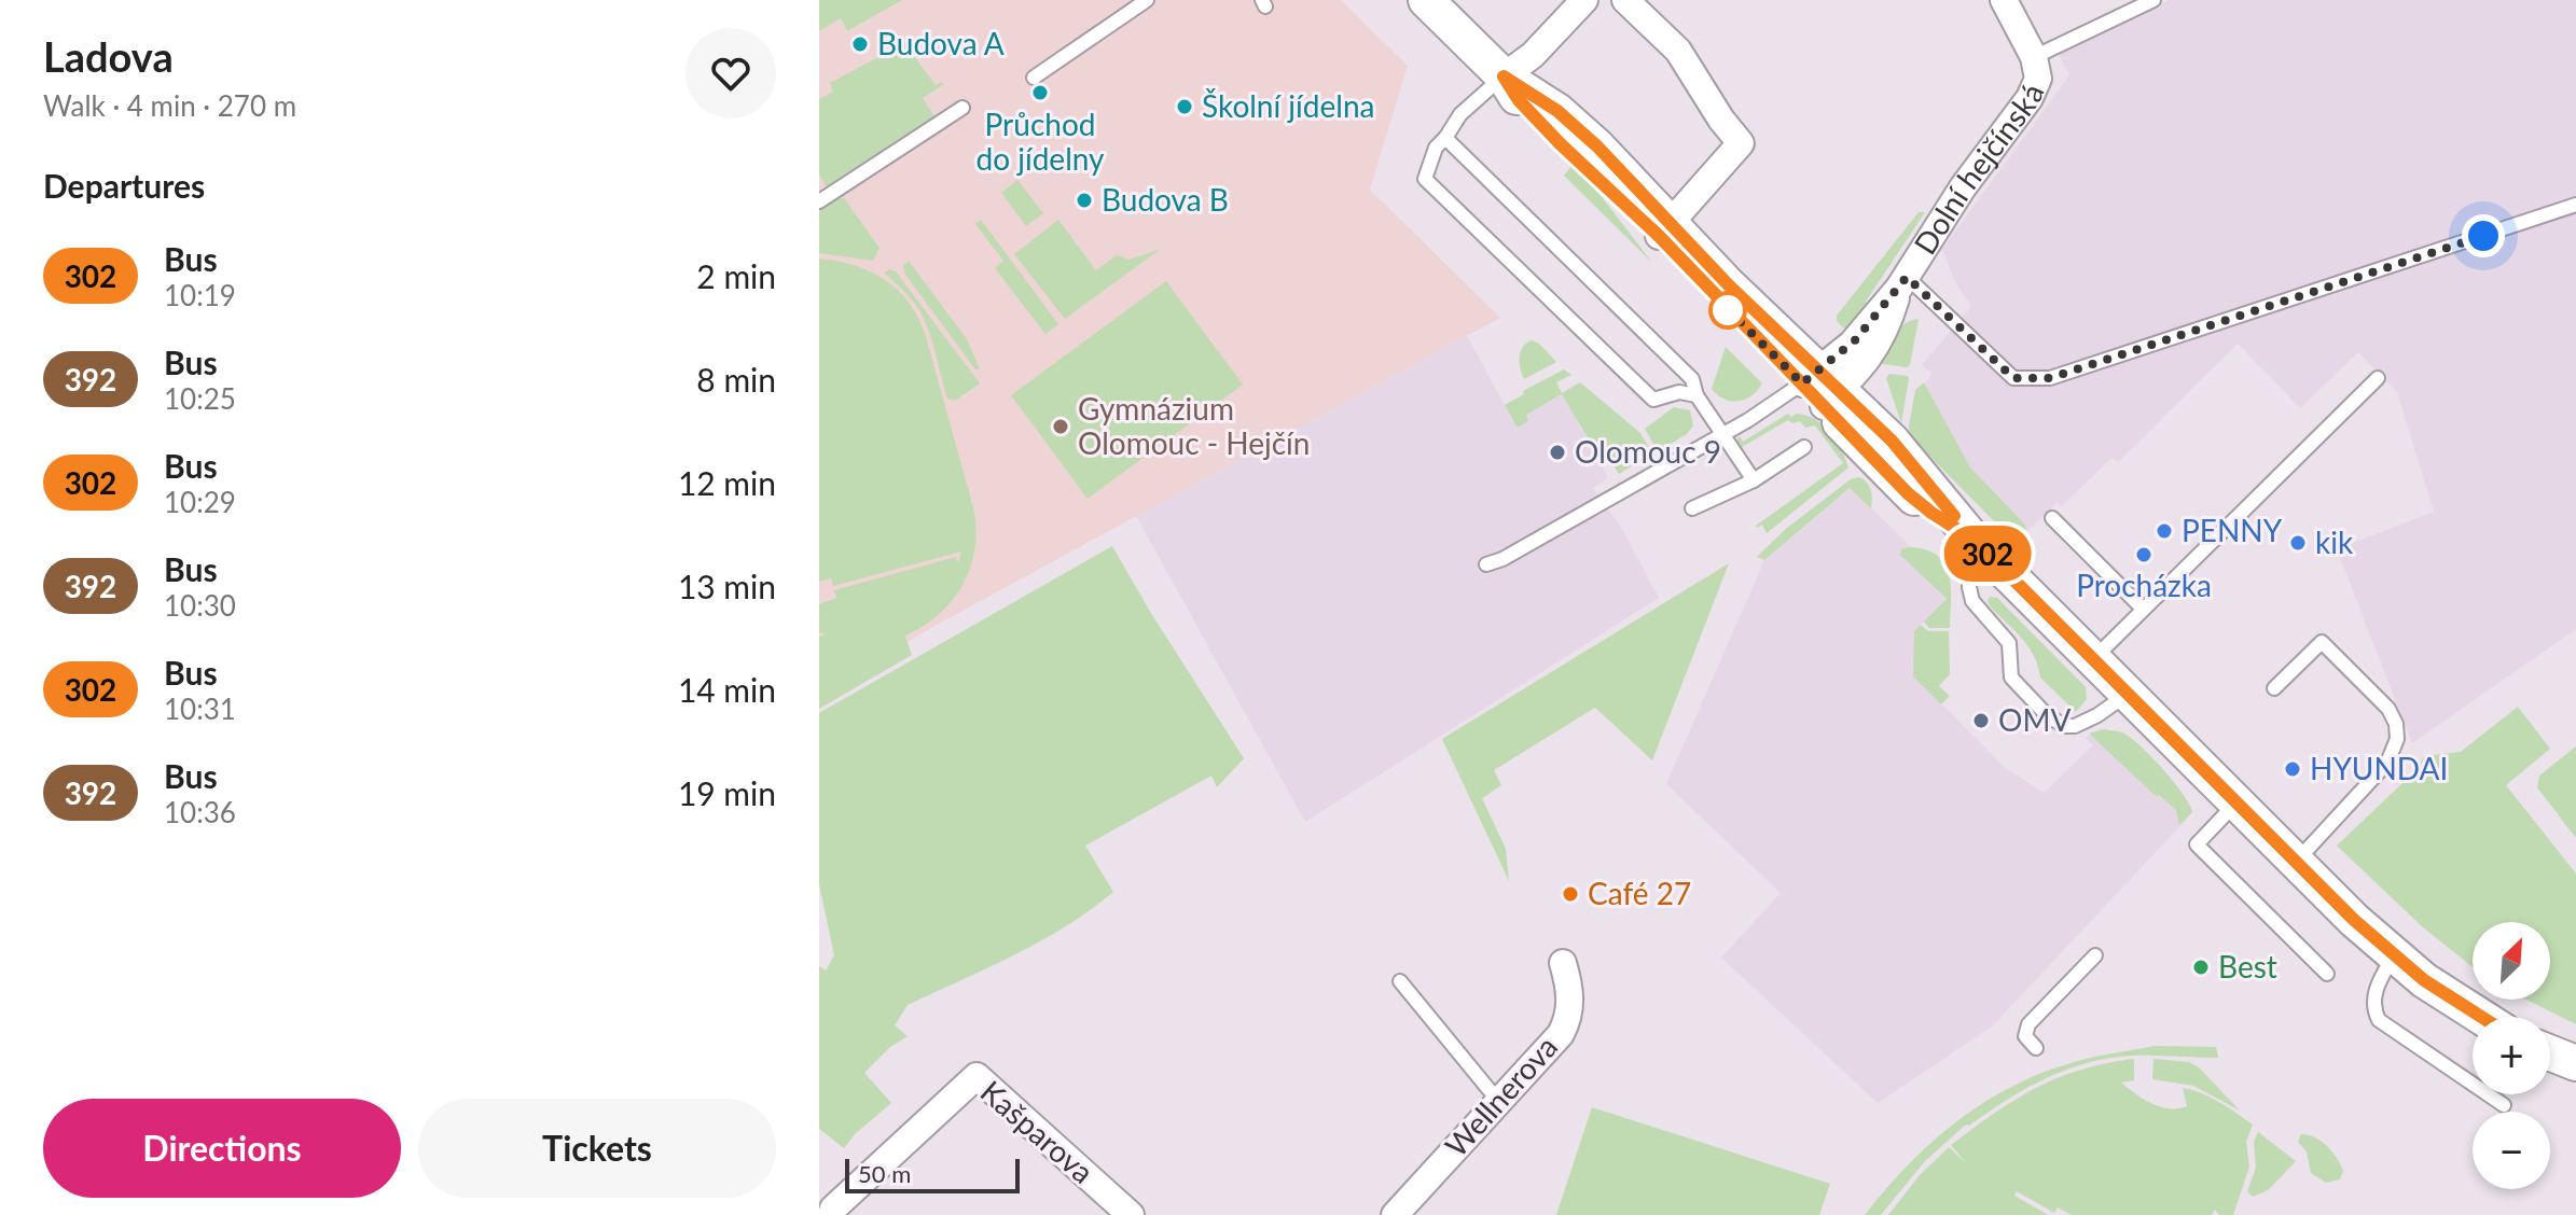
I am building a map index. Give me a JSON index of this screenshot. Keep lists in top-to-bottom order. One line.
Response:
{"streets":{"street":["Dolní hejčínská","Wellnerova","Kašparova"]},"places":["Budova A","Průchod do jídelny","Školní jídelna","Budova B","Gymnázium Olomouc - Hejčín","Olomouc 9","PENNY","kik","Procházka","OMV","HYUNDAI","Café 27","Best"],"lines":["bus line 302"],"scale_bar":"50 m","north":"top right","page":{"heading":[["Ladova","Walk · 4 min · 270 m"],"Departures"],"on_map":"302","list":[{"mark":"302","name":"Bus","note":"10:19","value":"2 min"},{"mark":"392","name":"Bus","note":"10:25","value":"8 min"},{"mark":"302","name":"Bus","note":"10:29","value":"12 min"},{"mark":"392","name":"Bus","note":"10:30","value":"13 min"},{"mark":"302","name":"Bus","note":"10:31","value":"14 min"},{"mark":"392","name":"Bus","note":"10:36","value":"19 min"}],"map_buttons":["+","−"],"buttons":["Directions","Tickets"],"scale":"50 m"}}
